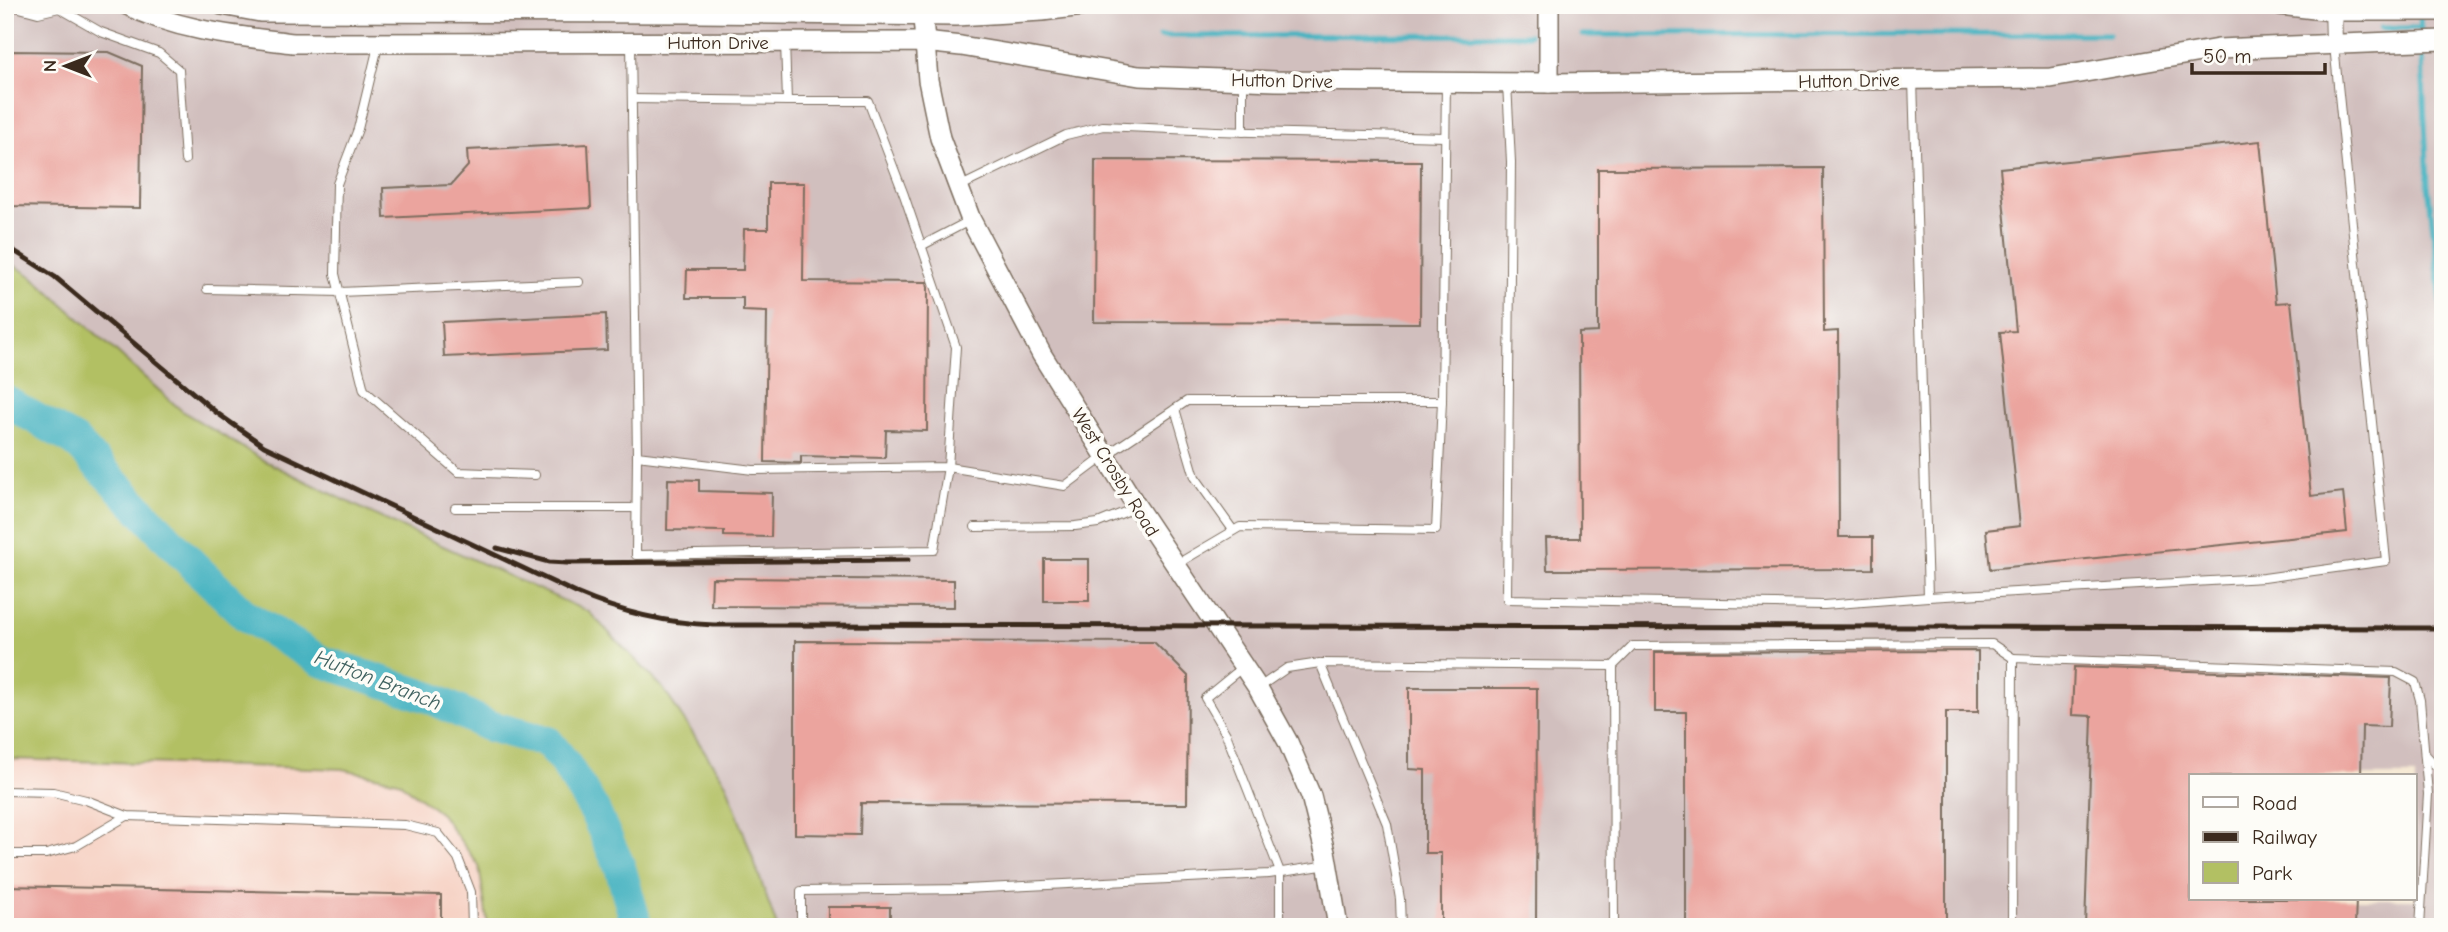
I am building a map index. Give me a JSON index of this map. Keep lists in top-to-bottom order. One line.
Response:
{"streets":{"street":["Hutton Drive","West Crosby Road"]},"crossings":[["Hutton Drive","West Crosby Road"]],"water":["Hutton Branch"],"legend":["Road","Railway","Park"],"scale_bar":"50 m","north":"left"}
